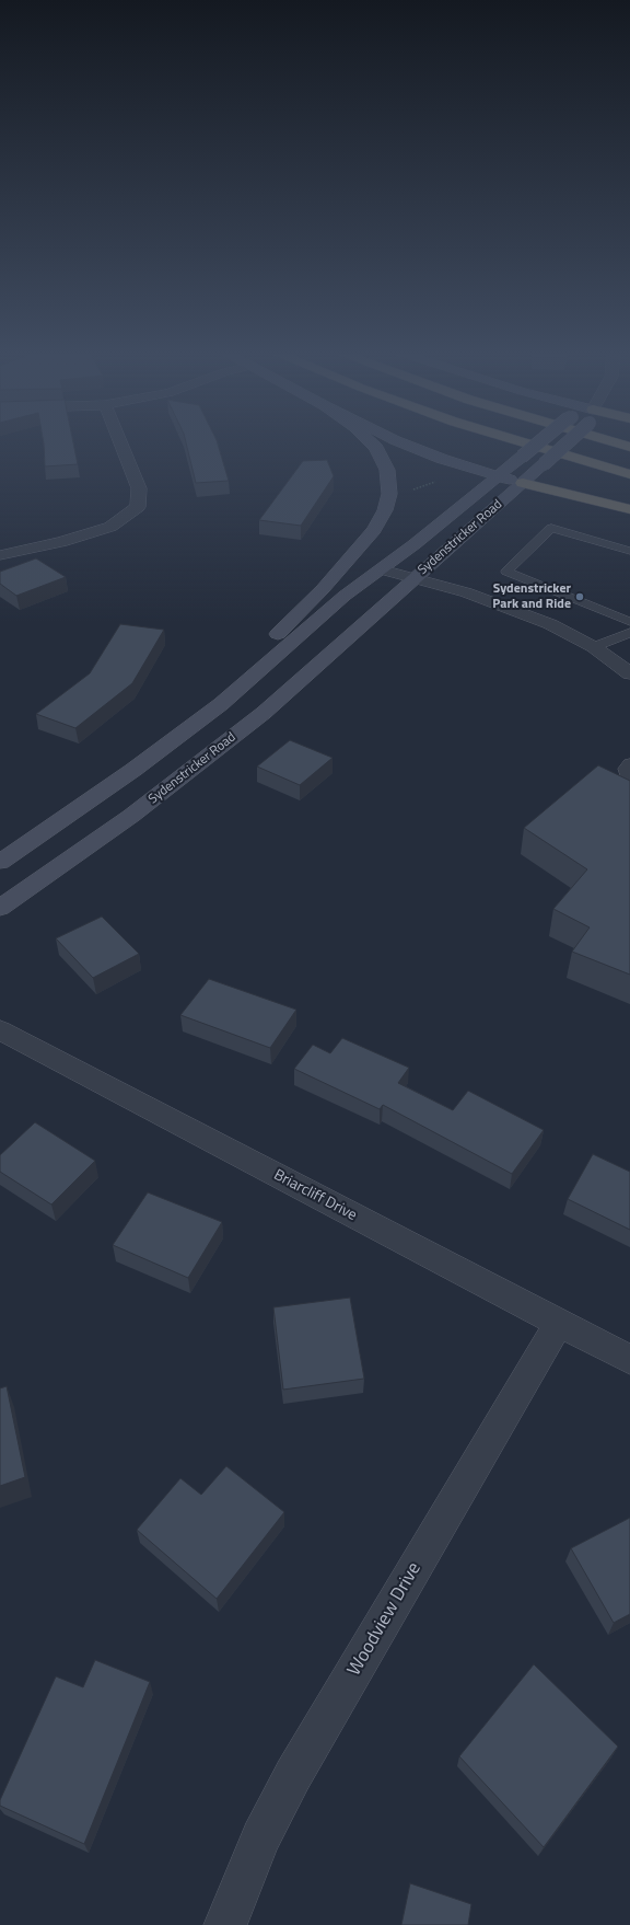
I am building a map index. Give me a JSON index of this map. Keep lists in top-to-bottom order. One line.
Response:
{"streets":{"main road":["Sydenstricker Road"],"street":["Briarcliff Drive","Woodview Drive"]},"crossings":[["Briarcliff Drive","Woodview Drive"]],"places":["Sydenstricker Park and Ride"]}
